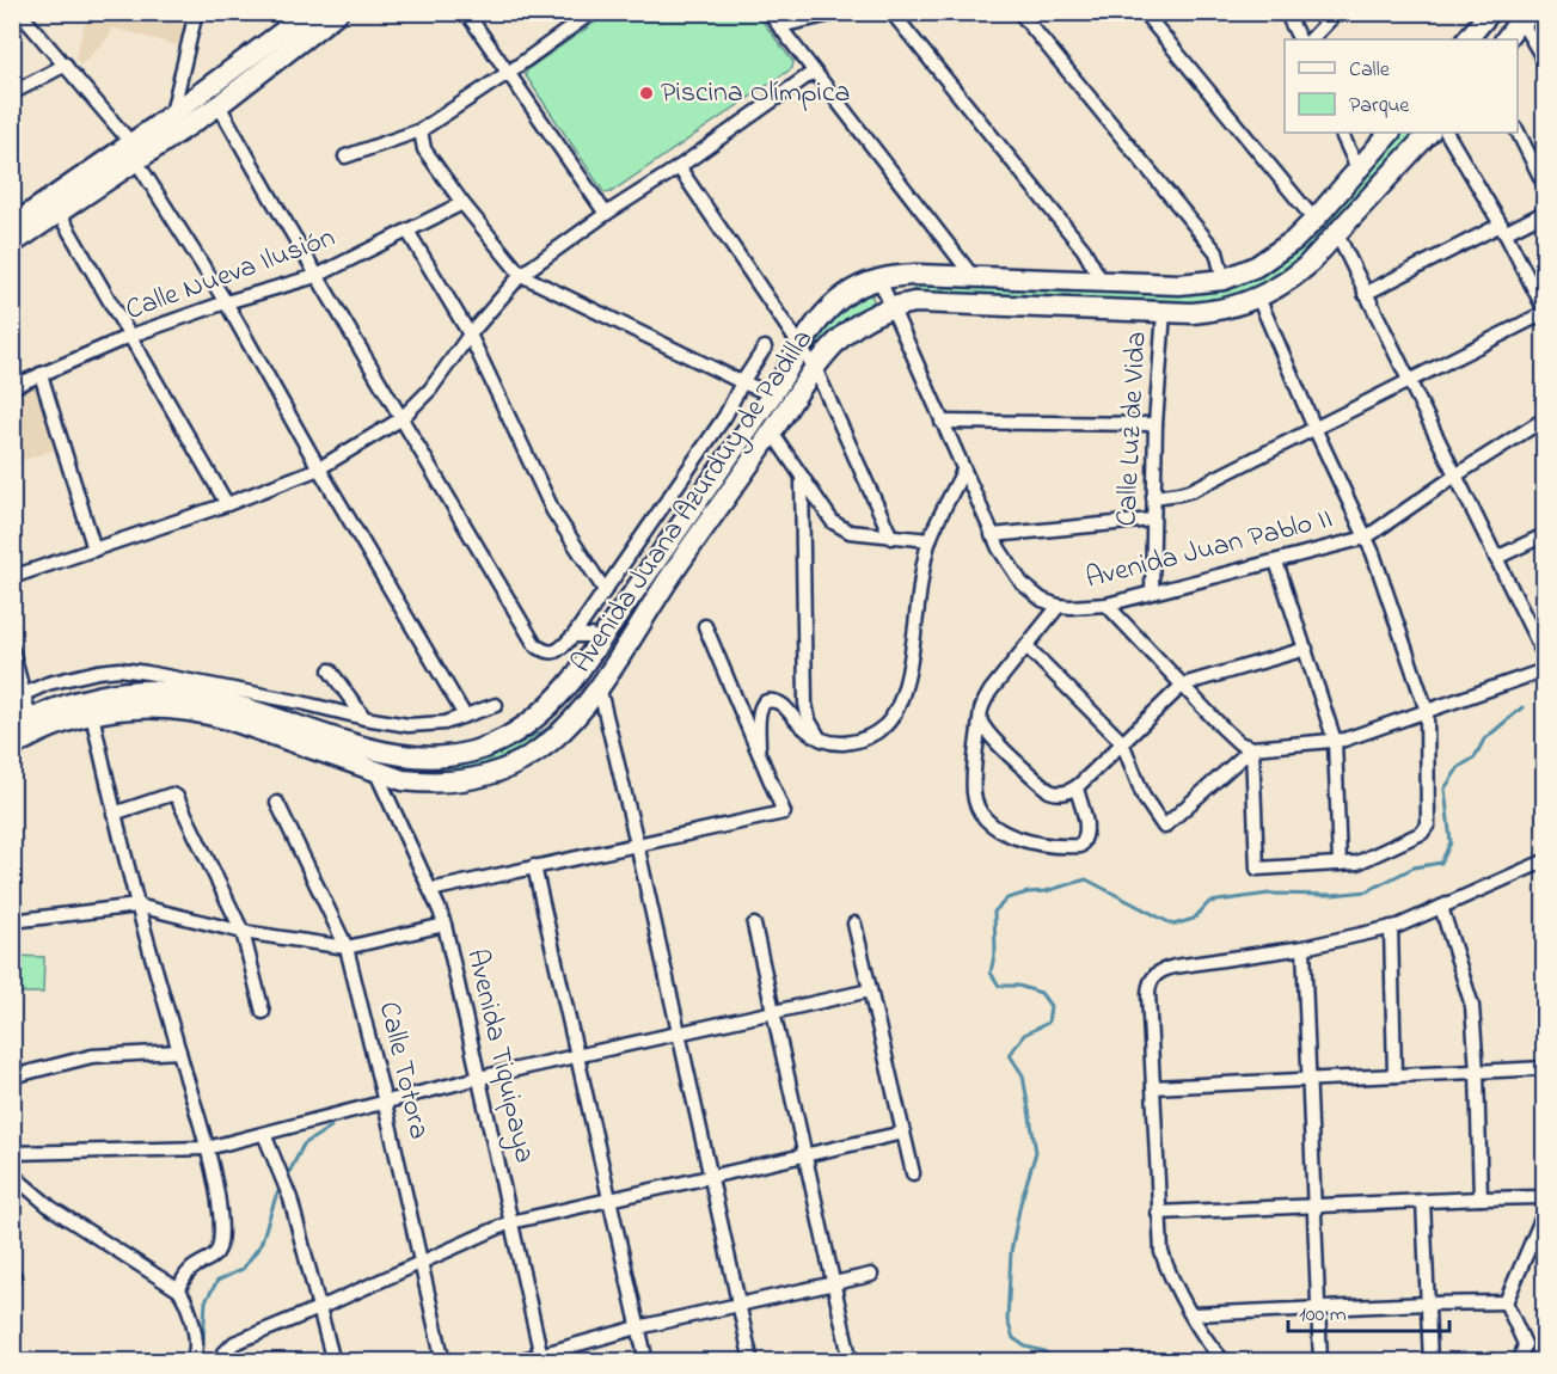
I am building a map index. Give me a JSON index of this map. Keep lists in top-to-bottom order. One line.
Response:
{"streets":{"highway":["Avenida Juana Azurduy de Padilla"],"street":["Calle Nueva Ilusión","Calle Luz de Vida","Avenida Juan Pablo II","Avenida Tiquipaya","Calle Totora"]},"crossings":[["Calle Luz de Vida","Avenida Juana Azurduy de Padilla"],["Calle Luz de Vida","Avenida Juan Pablo II"],["Avenida Juana Azurduy de Padilla","Avenida Juan Pablo II"],["Avenida Juana Azurduy de Padilla","Avenida Tiquipaya"]],"places":["Piscina Olímpica"],"legend":["Calle","Parque"],"scale_bar":"100 m"}
